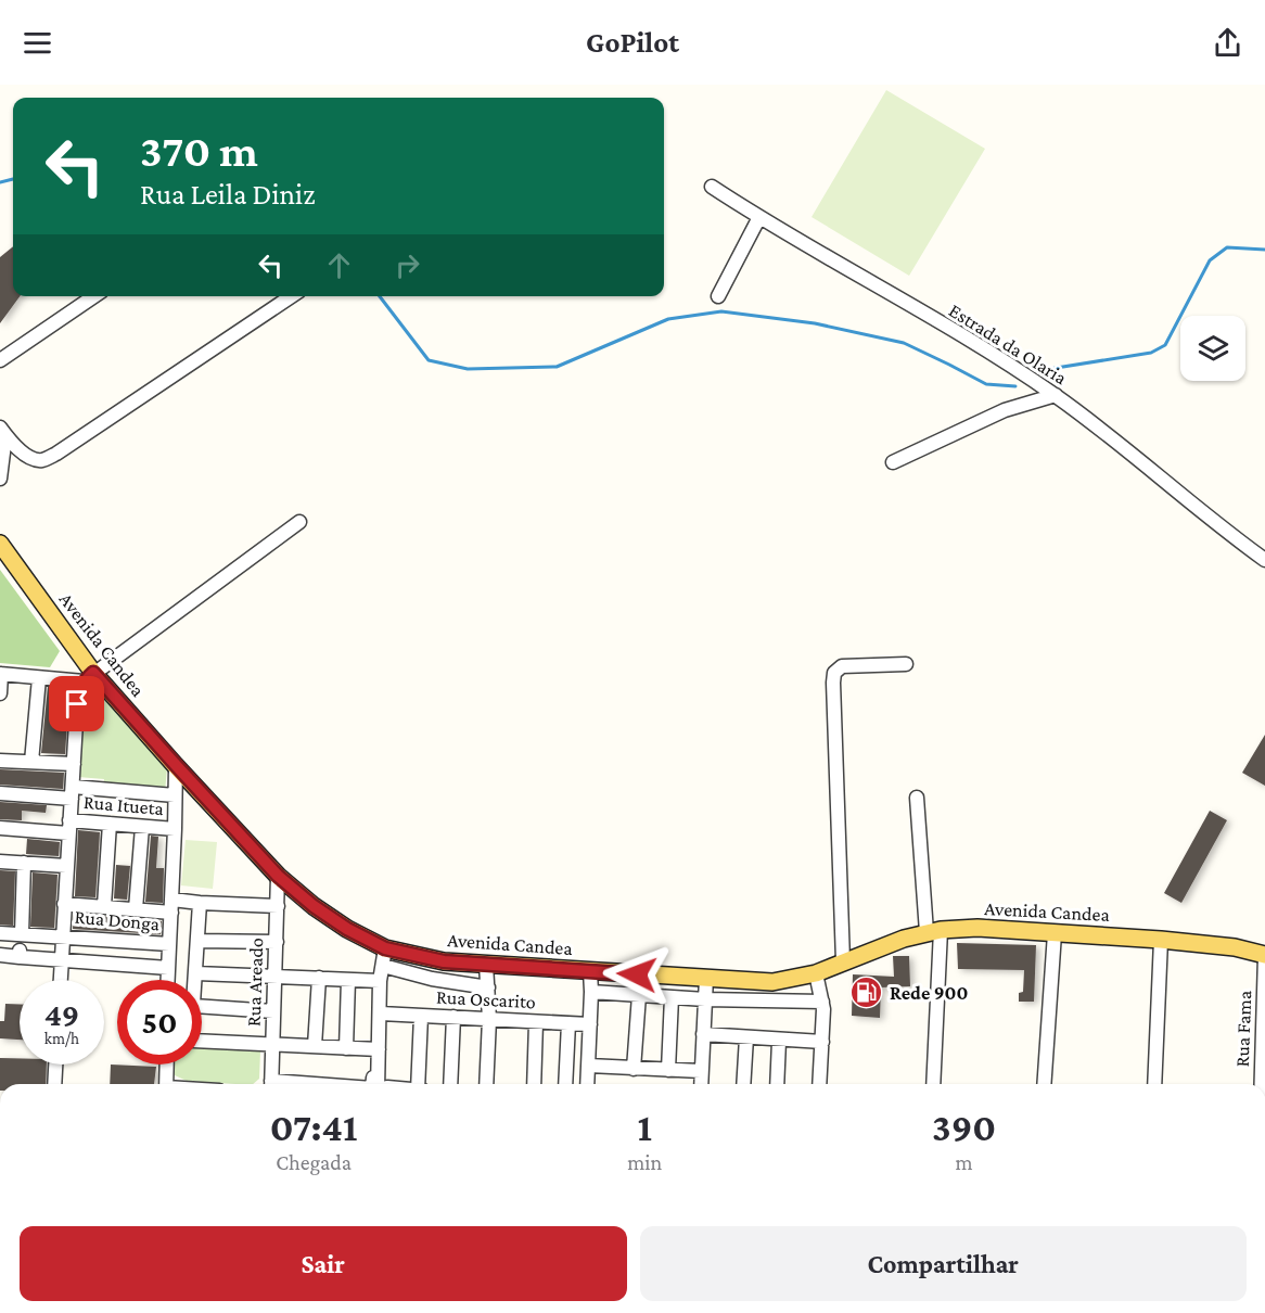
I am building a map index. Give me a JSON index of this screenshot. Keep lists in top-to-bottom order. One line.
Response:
{"streets":{"main road":["Avenida Candea"],"street":["Estrada da Olaria","Rua Itueta","Rua Donga","Rua Areado","Rua Oscarito","Rua Fama"]},"crossings":[["Avenida Candea","Rua Areado"],["Avenida Candea","Rua Fama"]],"places":{"fuel station":["Rede 900"]},"page":{"header":"GoPilot","turn":["370 m","Rua Leila Diniz"],"speed":"49 km/h","limit":"50","eta":["07:41","Chegada","1","min","390","m"],"buttons":["Sair","Compartilhar"]}}
